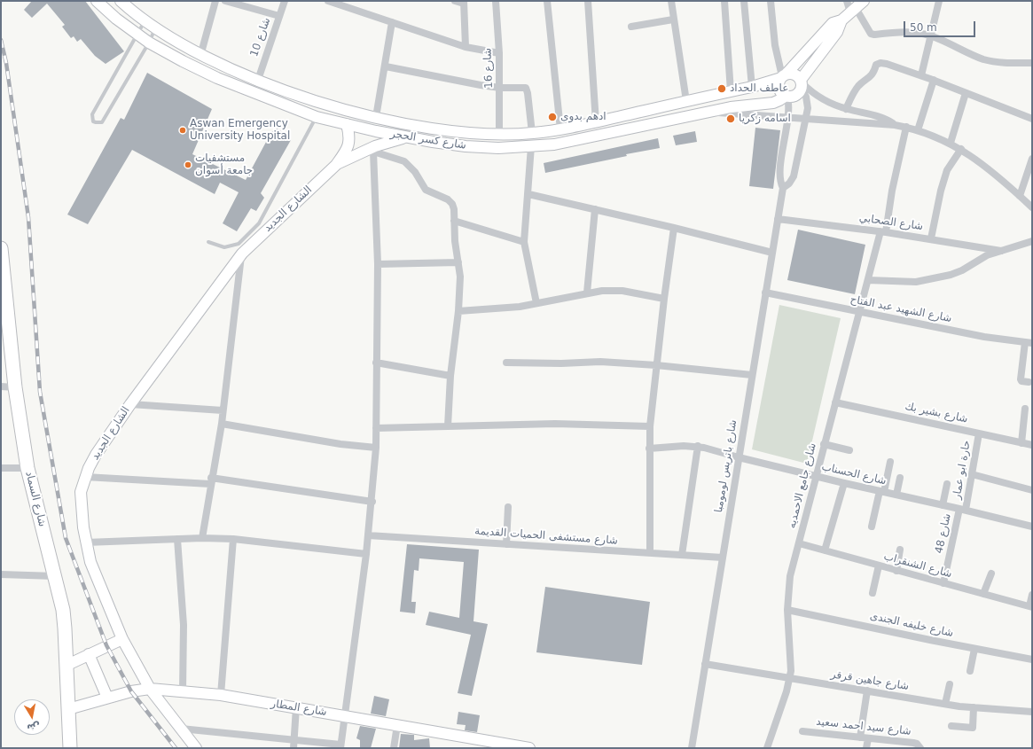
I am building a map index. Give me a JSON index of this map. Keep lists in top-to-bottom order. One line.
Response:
{"streets":{"highway":["شارع السماد"],"main road":["شارع كسر الحجر","الشارع الجديد","شارع المطار"],"street":["شارع 10","شارع 16","شارع الصحابي","شارع الشهيد عبد الفتاح","شارع بشير بك","شارع باتريس لومومبا","حارة ابو عمار","شارع الحسناب","شارع جامع الاحمديه","شارع 48","شارع مستشفى الحميات القديمة","شارع الشنقراب","شارع خليفه الجندى","شارع جاهين قرقر","شارع سيد احمد سعيد"]},"crossings":[["شارع 10","شارع كسر الحجر"],["شارع 16","شارع كسر الحجر"],["شارع كسر الحجر","الشارع الجديد"],["شارع كسر الحجر","شارع باتريس لومومبا"],["الشارع الجديد","شارع المطار"],["شارع الصحابي","شارع باتريس لومومبا"],["شارع الصحابي","شارع جامع الاحمديه"],["شارع الشهيد عبد الفتاح","شارع باتريس لومومبا"],["شارع الشهيد عبد الفتاح","شارع جامع الاحمديه"],["شارع بشير بك","حارة ابو عمار"],["شارع بشير بك","شارع جامع الاحمديه"],["شارع باتريس لومومبا","شارع الحسناب"],["شارع باتريس لومومبا","شارع مستشفى الحميات القديمة"],["شارع باتريس لومومبا","شارع جاهين قرقر"],["حارة ابو عمار","شارع الحسناب"],["حارة ابو عمار","شارع 48"],["شارع الحسناب","شارع جامع الاحمديه"],["شارع الحسناب","شارع 48"],["شارع جامع الاحمديه","شارع الشنقراب"],["شارع جامع الاحمديه","شارع خليفه الجندى"],["شارع جامع الاحمديه","شارع جاهين قرقر"],["شارع السماد","شارع المطار"],["شارع 48","شارع الشنقراب"]],"places":["عاطف الحداد","ادهم بدوى","اسامه زكريا","Aswan Emergency University Hospital","مستشفيات جامعة أسوان"],"scale_bar":"50 m","north":"bottom"}
